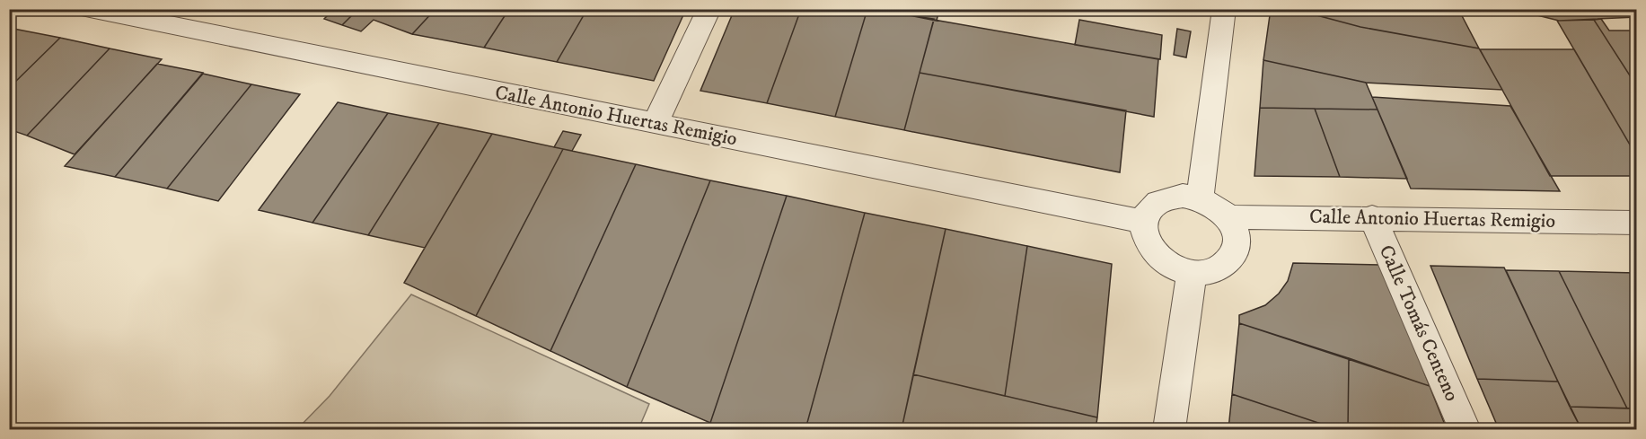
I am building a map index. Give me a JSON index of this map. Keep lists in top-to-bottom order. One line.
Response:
{"streets":{"street":["Calle Antonio Huertas Remigio","Calle Tomás Centeno"]},"crossings":[["Calle Antonio Huertas Remigio","Calle Tomás Centeno"]]}
